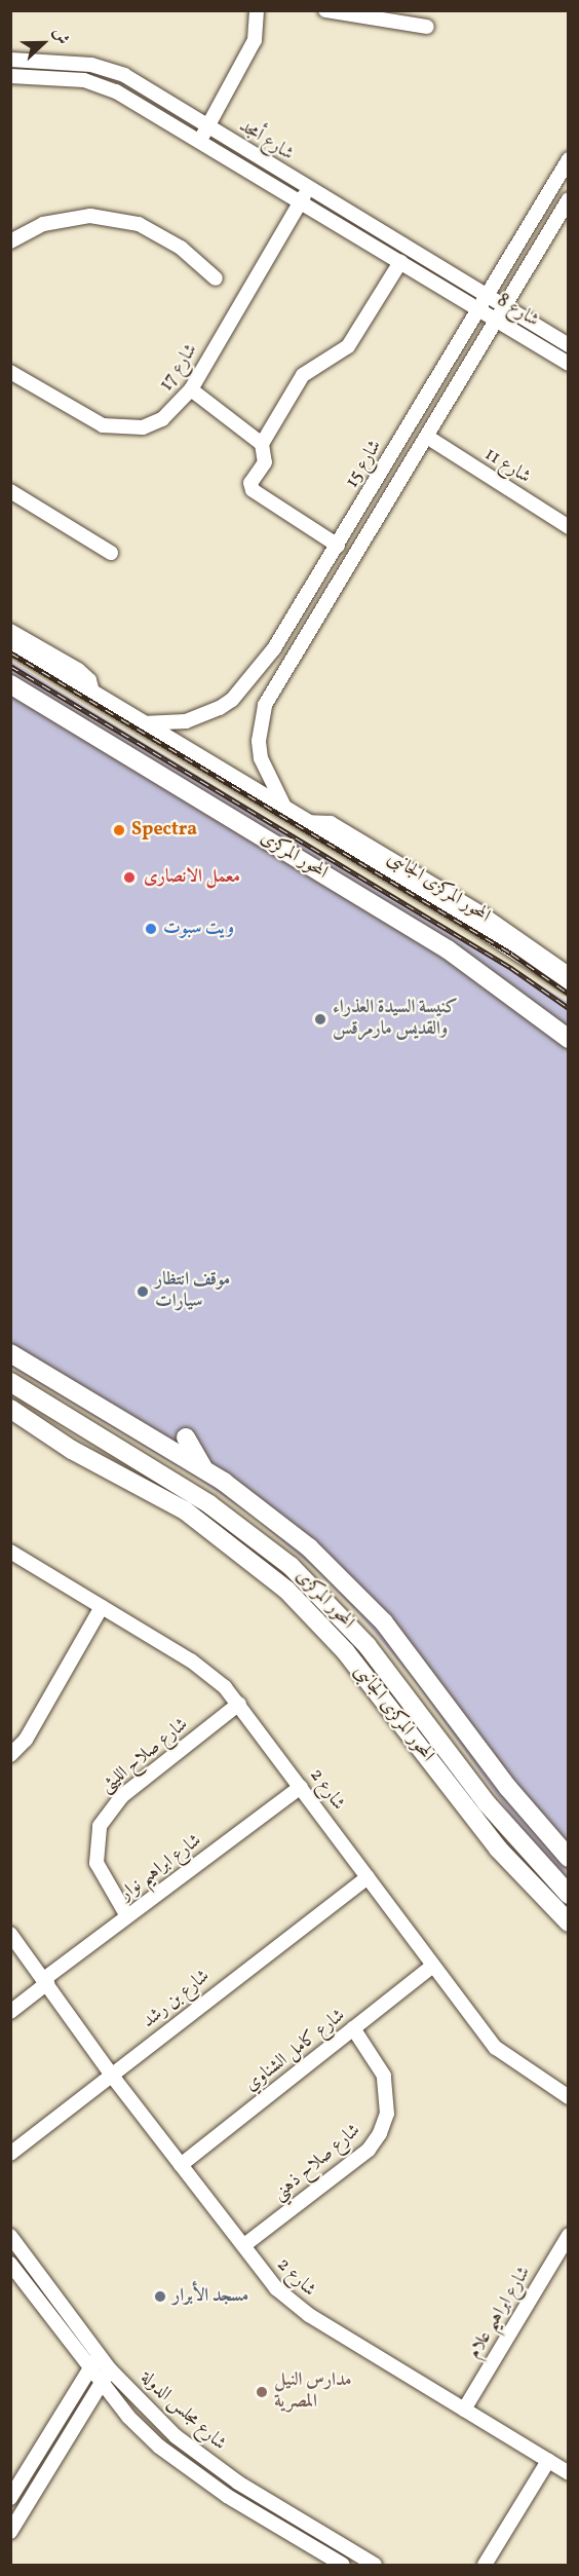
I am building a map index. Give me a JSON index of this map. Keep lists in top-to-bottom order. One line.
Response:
{"streets":{"main road":["المحور المركزى","المحور المركزى الجانبى"],"street":["شارع أمجد","شارع 8","شارع 17","شارع 15","شارع 11","شارع صلاح الليثى","شارع 2","شارع ابراهيم نوار","شارع بن رشد","شارع كامل الشناوي","شارع صلاح ذهني","شارع ابراهيم علام","شارع مجلس الدولة"]},"crossings":[["شارع أمجد","شارع 8"],["شارع أمجد","شارع 17"],["شارع أمجد","شارع 15"],["شارع 8","شارع 15"],["شارع 15","شارع 11"],["شارع 15","المحور المركزى"],["شارع 15","المحور المركزى الجانبى"],["المحور المركزى","المحور المركزى الجانبى"],["شارع صلاح الليثى","شارع 2"],["شارع صلاح الليثى","شارع ابراهيم نوار"],["شارع 2","شارع ابراهيم نوار"],["شارع 2","شارع بن رشد"],["شارع 2","شارع كامل الشناوي"],["شارع 2","شارع صلاح ذهني"],["شارع 2","شارع ابراهيم علام"],["شارع كامل الشناوي","شارع صلاح ذهني"]],"places":["Spectra","معمل الانصارى","ويت سبوت","كنيسة السيدة العذراء والقديس مارمرقس","موقف انتظار سيارات","مسجد الأبرار","مدارس النيل المصرية"],"north":"right"}
